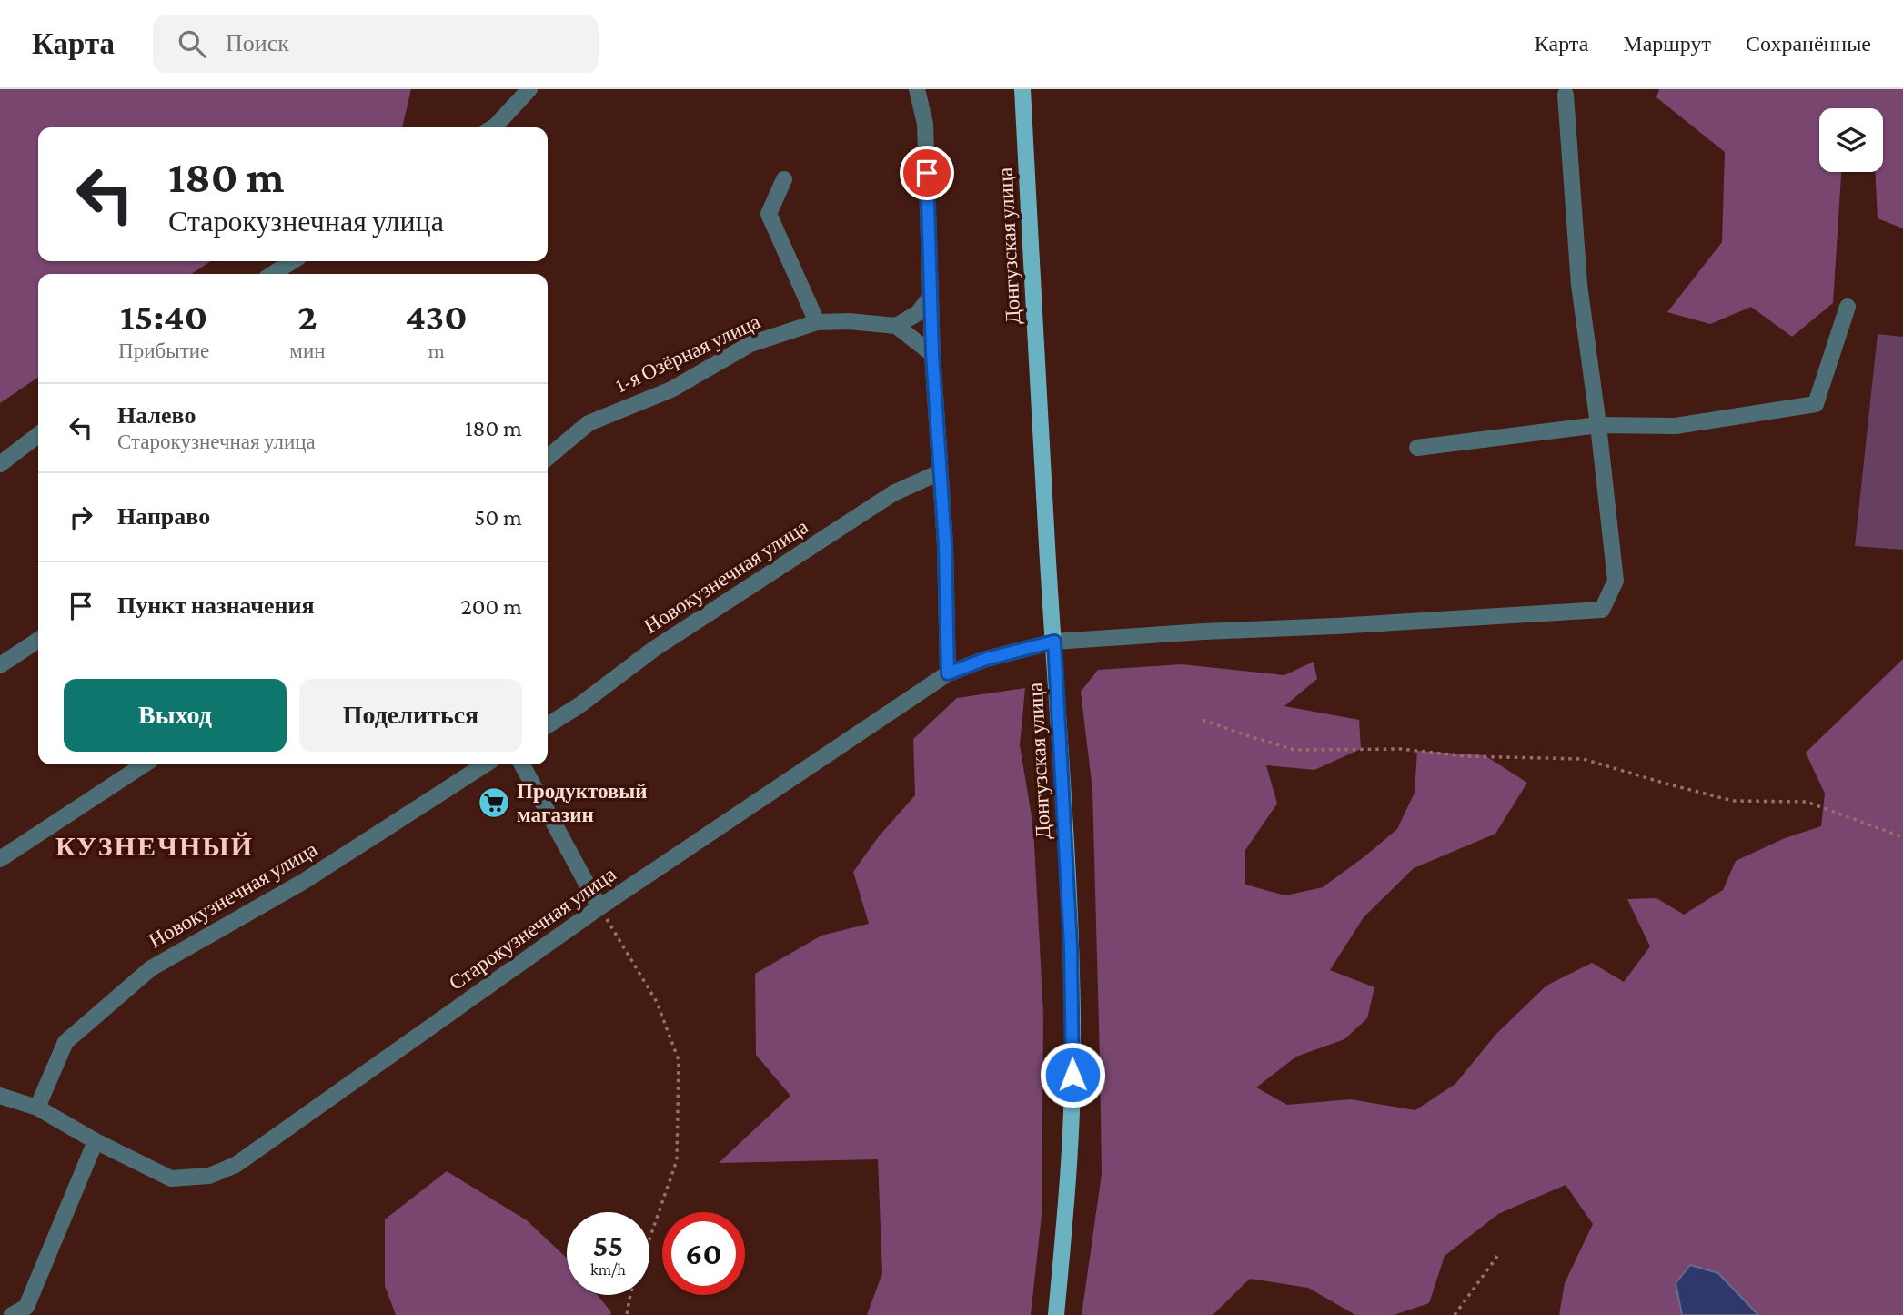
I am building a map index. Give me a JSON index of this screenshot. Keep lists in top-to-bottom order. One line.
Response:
{"streets":{"main road":["Донгузская улица"],"street":["1-я Озёрная улица","Новокузнечная улица","Старокузнечная улица"]},"crossings":[["Донгузская улица","Старокузнечная улица"],["Новокузнечная улица","Старокузнечная улица"]],"districts":["КУЗНЕЧНЫЙ"],"places":{"supermarket":["Продуктовый магазин"]},"page":{"header":"Карта","search":"Поиск","nav":["Карта","Маршрут","Сохранённые"],"turn":["180 m","Старокузнечная улица"],"eta":["15:40","Прибытие","2","мин","430","m"],"list":[{"name":"Налево","note":"Старокузнечная улица","value":"180 m"},{"name":"Направо","value":"50 m"},{"name":"Пункт назначения","value":"200 m"}],"buttons":["Выход","Поделиться"],"speed":"55 km/h","limit":"60"}}
